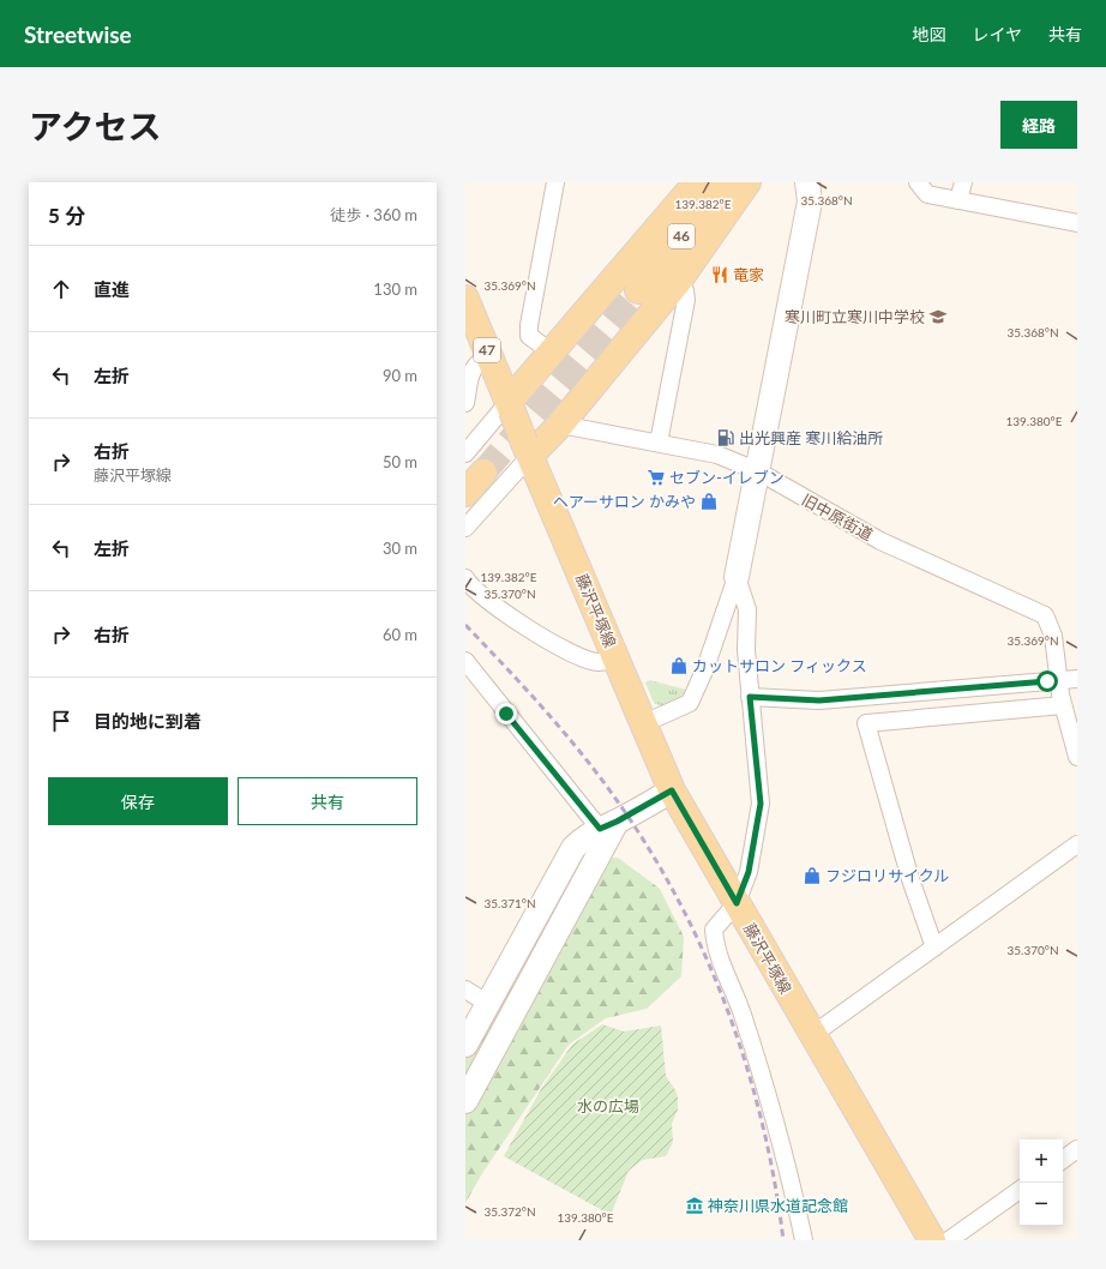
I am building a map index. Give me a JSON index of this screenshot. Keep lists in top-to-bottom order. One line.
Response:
{"streets":{"main road":["46","47","藤沢平塚線"],"street":["旧中原街道"]},"crossings":[["47","藤沢平塚線"]],"parks":["水の広場"],"places":{"restaurant":["竜家"],"school or university":["寒川町立寒川中学校"],"fuel station":["出光興産 寒川給油所"],"supermarket":["セブン-イレブン"],"shop":["ヘアーサロン かみや","カットサロン フィックス","フジロリサイクル"],"museum":["神奈川県水道記念館"]},"page":{"header":"Streetwise","nav":["地図","レイヤ","共有"],"title":"アクセス","buttons":["経路",["保存","共有"]],"heading":["5 分","徒歩 · 360 m"],"list":[["直進","130 m"],["左折","90 m"],["右折","藤沢平塚線","50 m"],["左折","30 m"],["右折","60 m"],"目的地に到着"],"map_buttons":["+","−"]},"coordinates":["35.368°N","139.382°E","35.369°N","139.380°E","35.370°N","35.371°N","35.372°N"]}
